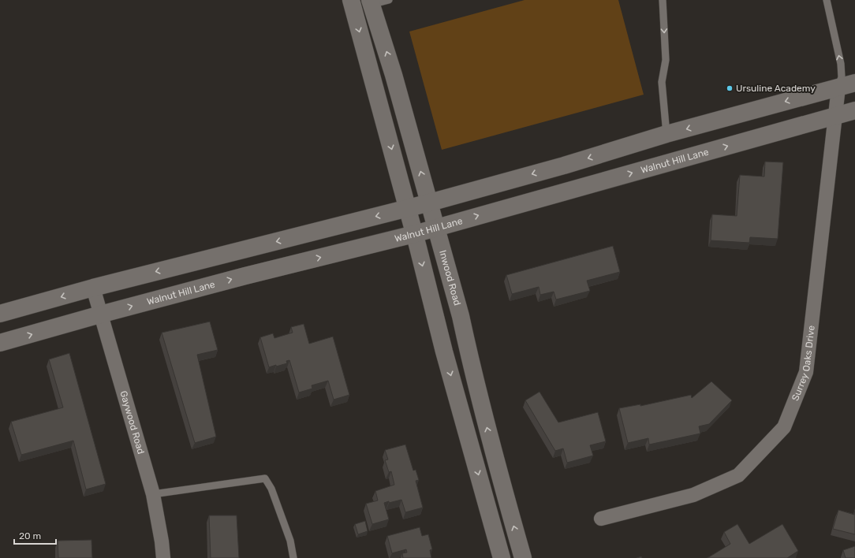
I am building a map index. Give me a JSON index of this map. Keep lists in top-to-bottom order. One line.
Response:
{"streets":{"main road":["Walnut Hill Lane","Inwood Road"],"street":["Surrey Oaks Drive","Gaywood Road"]},"crossings":[["Walnut Hill Lane","Inwood Road"],["Walnut Hill Lane","Surrey Oaks Drive"],["Walnut Hill Lane","Gaywood Road"]],"places":["Ursuline Academy"],"scale_bar":"20 m"}
